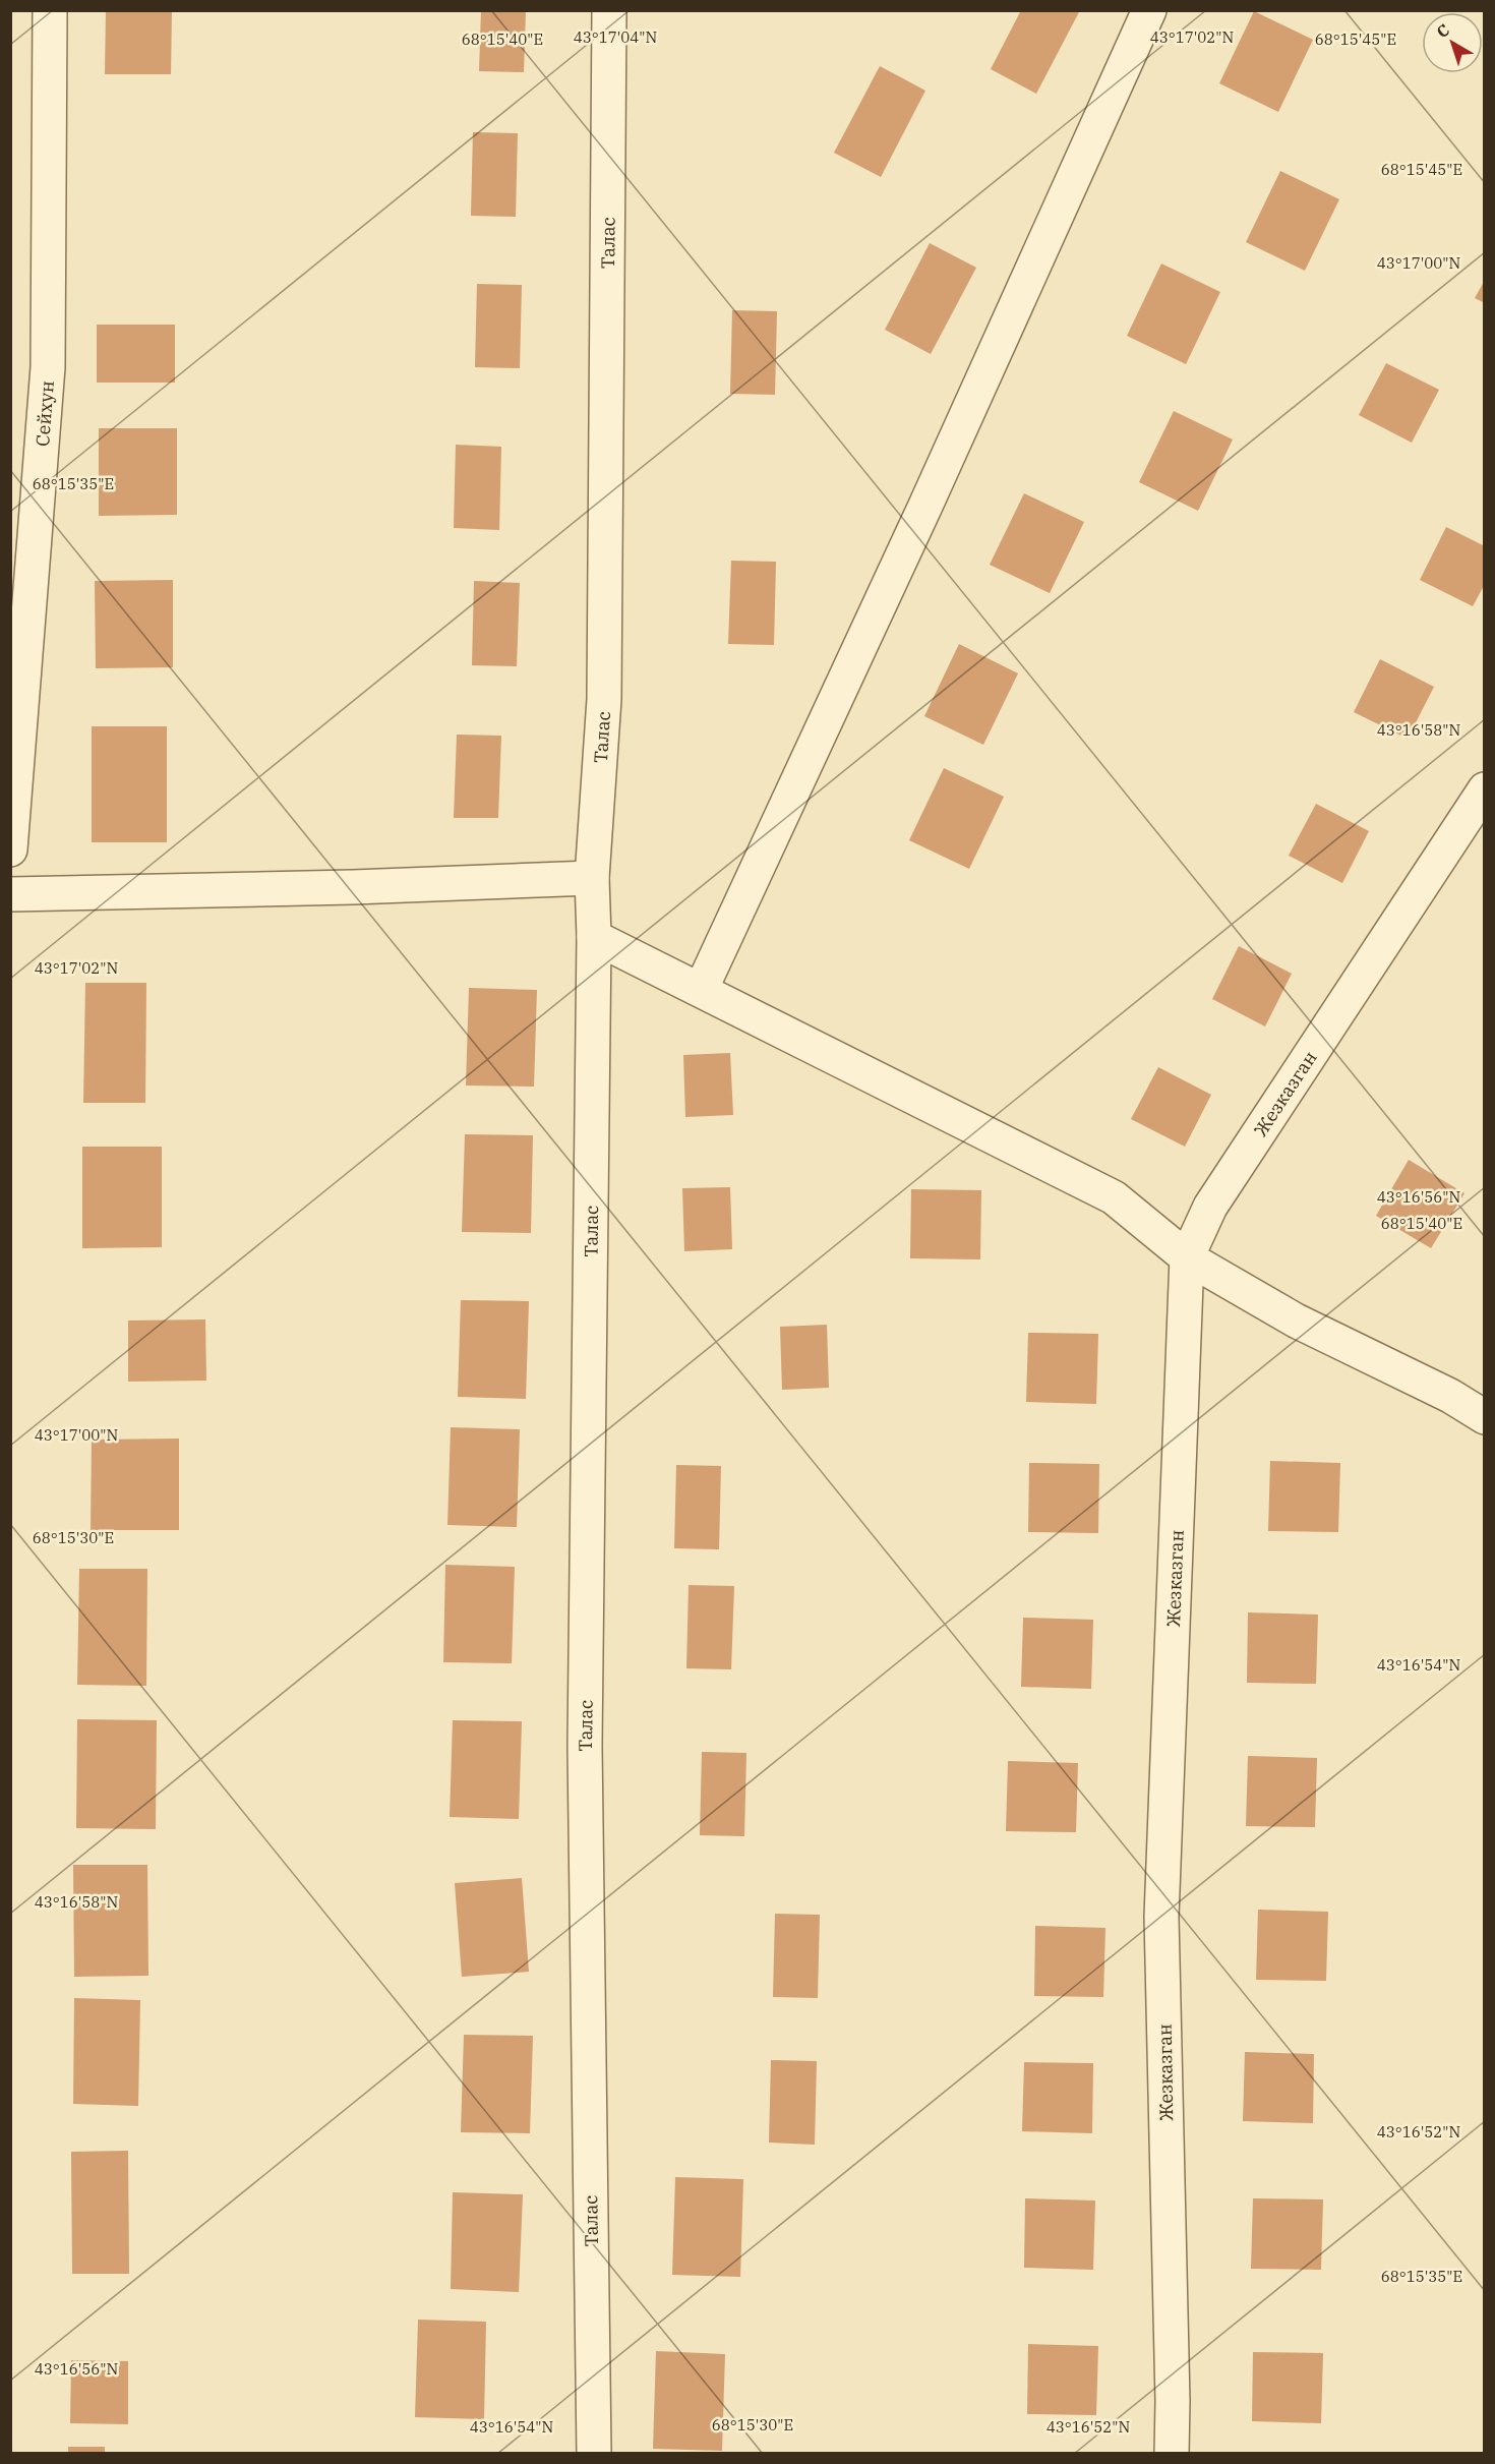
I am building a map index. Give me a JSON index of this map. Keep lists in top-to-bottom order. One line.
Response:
{"streets":{"street":["Талас","Сейхун","Жезказган"]},"north":"top left","coordinates":["43°17'04\"N","43°17'02\"N","68°15'40\"E","68°15'45\"E","43°17'00\"N","68°15'35\"E","43°16'58\"N","43°16'56\"N","68°15'30\"E","43°16'54\"N","43°16'52\"N"]}
